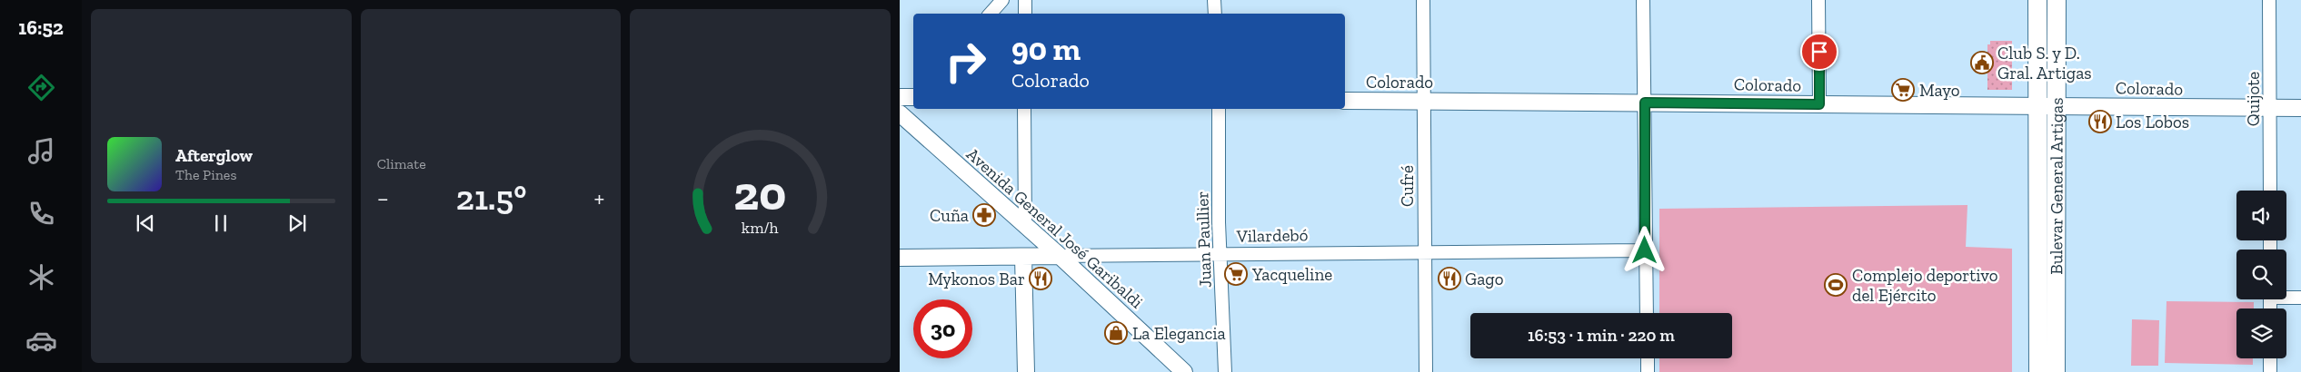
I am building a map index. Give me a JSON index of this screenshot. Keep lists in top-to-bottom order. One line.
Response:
{"streets":{"main road":["Bulevar General Artigas"],"street":["Colorado","Quijote","Cufré","Avenida General José Garibaldi","Vilardebó","Juan Paullier"]},"crossings":[["Colorado","Quijote"],["Colorado","Cufré"],["Colorado","Bulevar General Artigas"],["Cufré","Vilardebó"],["Avenida General José Garibaldi","Vilardebó"],["Vilardebó","Juan Paullier"]],"places":{"public building":["Club S. y D. Gral. Artigas"],"supermarket":["Mayo","Yacqueline"],"restaurant":["Los Lobos","Mykonos Bar","Gago"],"pharmacy":["Cuña"],"sports":["Complejo deportivo del Ejército"],"shop":["La Elegancia"]},"page":{"tabs":"16:52","tile":"Climate","turn":["90 m","Colorado"],"song":["Afterglow","The Pines"],"heat":["−","21.5°","+"],"limit":"30","trip":"16:53 · 1 min · 220 m","gauge":["20","km/h"]}}
